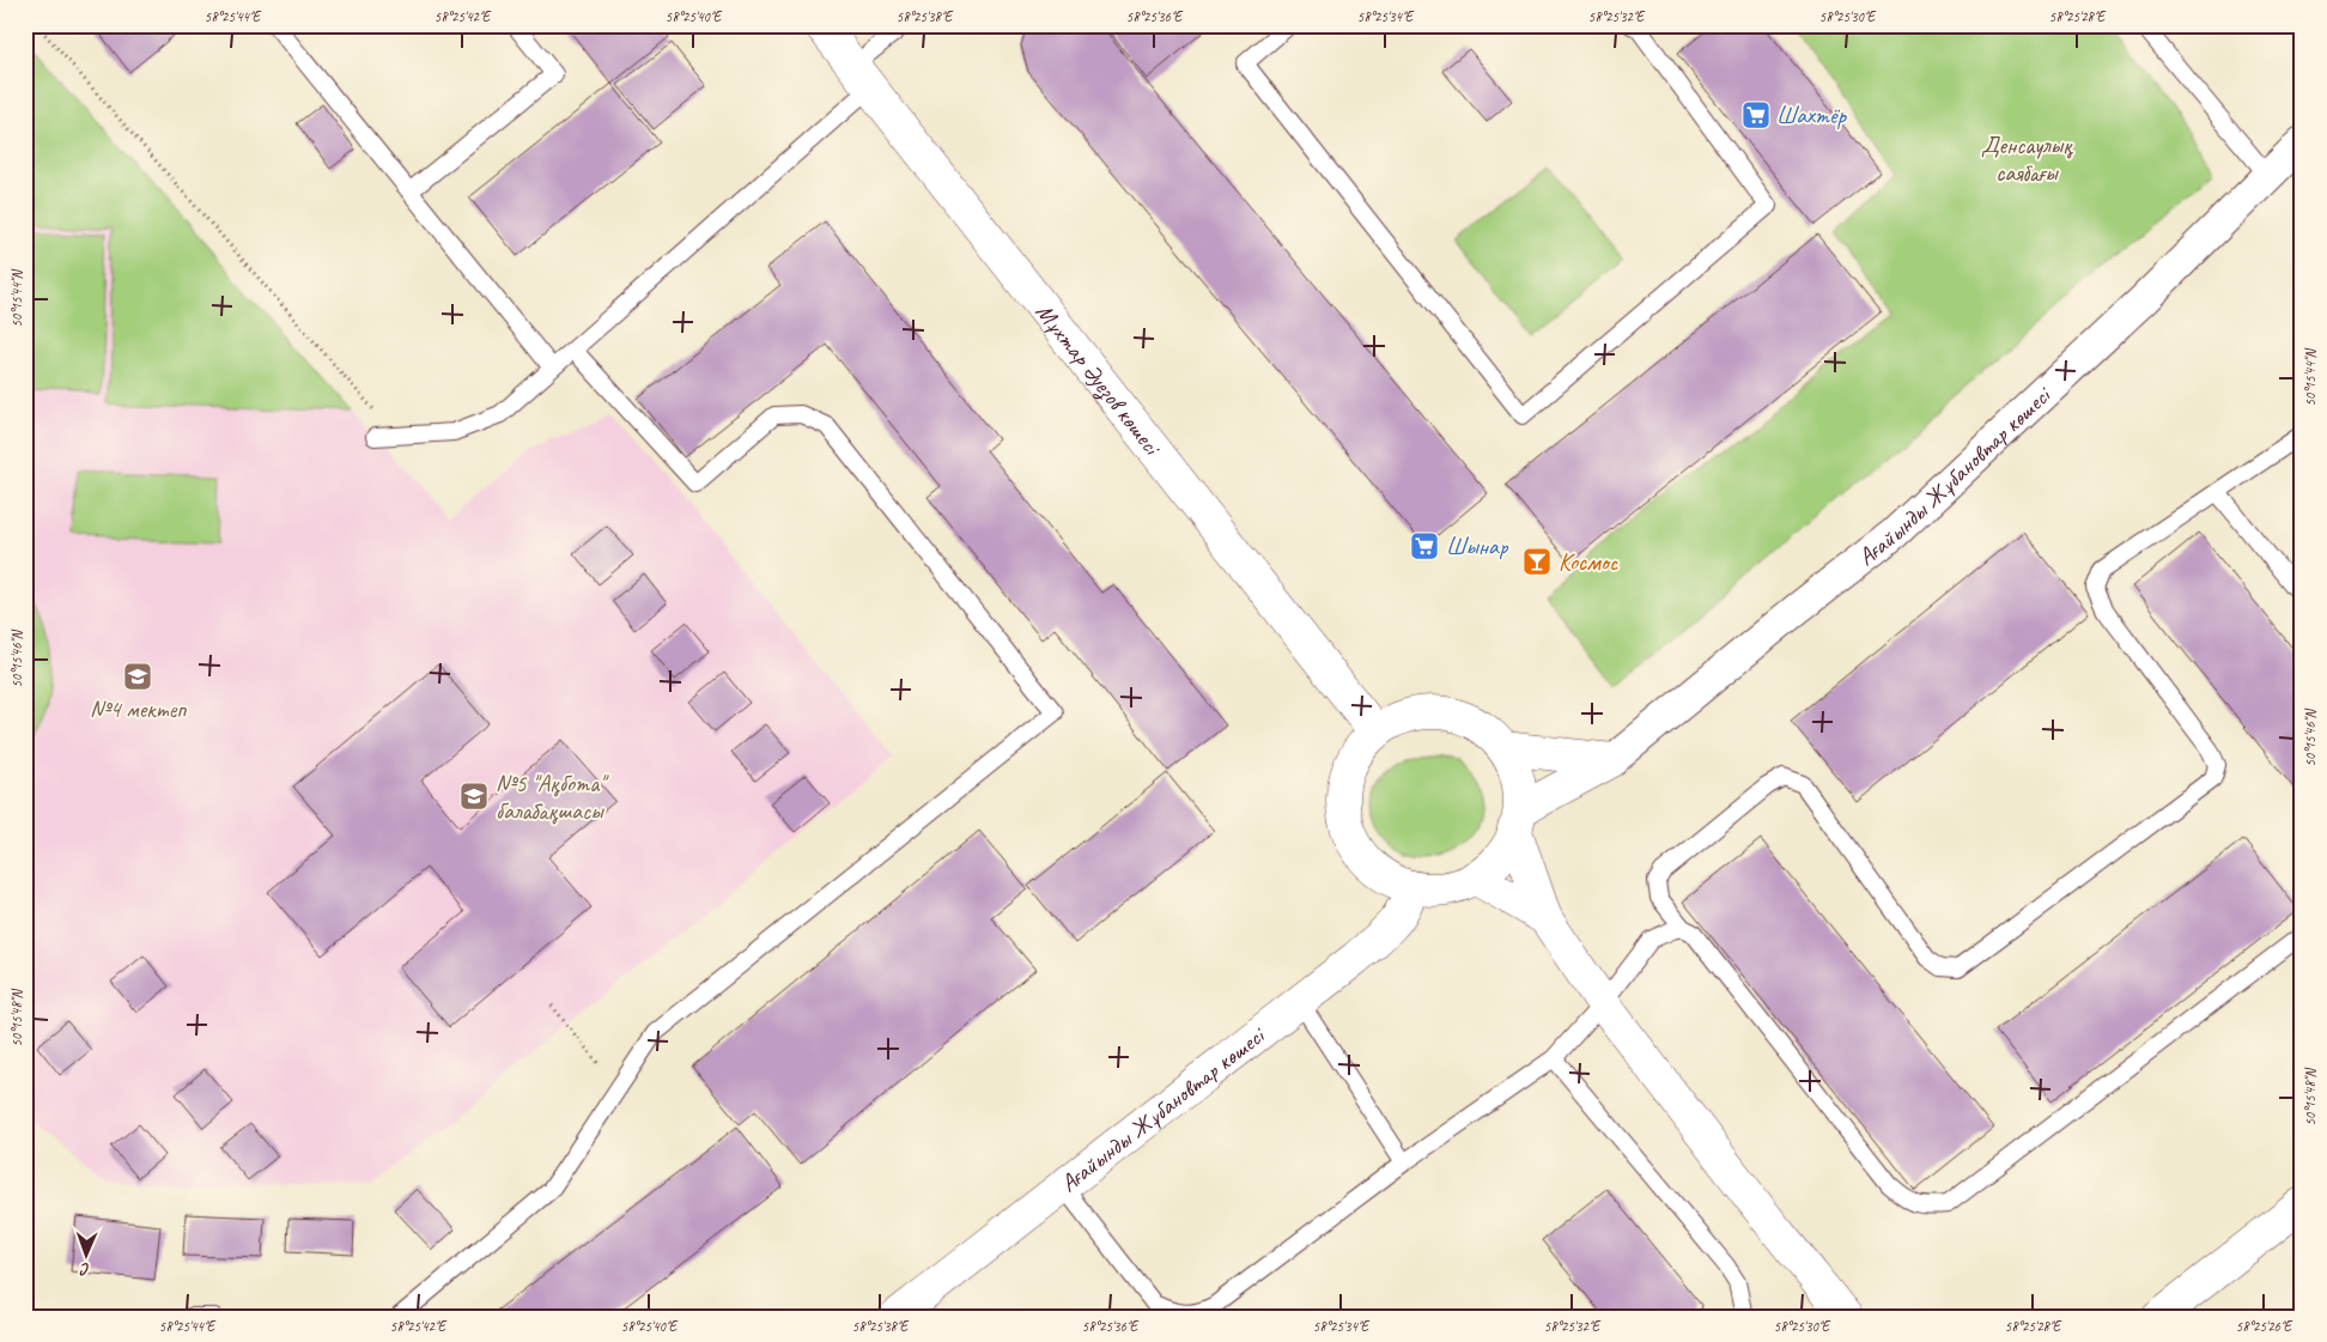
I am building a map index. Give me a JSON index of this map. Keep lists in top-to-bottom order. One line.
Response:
{"streets":{"street":["Мұхтар Әуезов көшесі","Ағайынды Жұбановтар көшесі"]},"crossings":[["Мұхтар Әуезов көшесі","Ағайынды Жұбановтар көшесі"]],"parks":["Денсаулық саябағы"],"places":{"supermarket":["Шахтёр","Шынар"],"bar":["Космос"],"school or university":["№4 мектеп","№5 \"Ақбота\" балабақшасы"]},"north":"bottom","coordinates":["58°25'44\"E","58°25'42\"E","58°25'40\"E","58°25'38\"E","58°25'36\"E","58°25'34\"E","58°25'32\"E","58°25'30\"E","58°25'28\"E","50°15'44\"N","50°15'46\"N","50°15'48\"N","58°25'26\"E"]}
